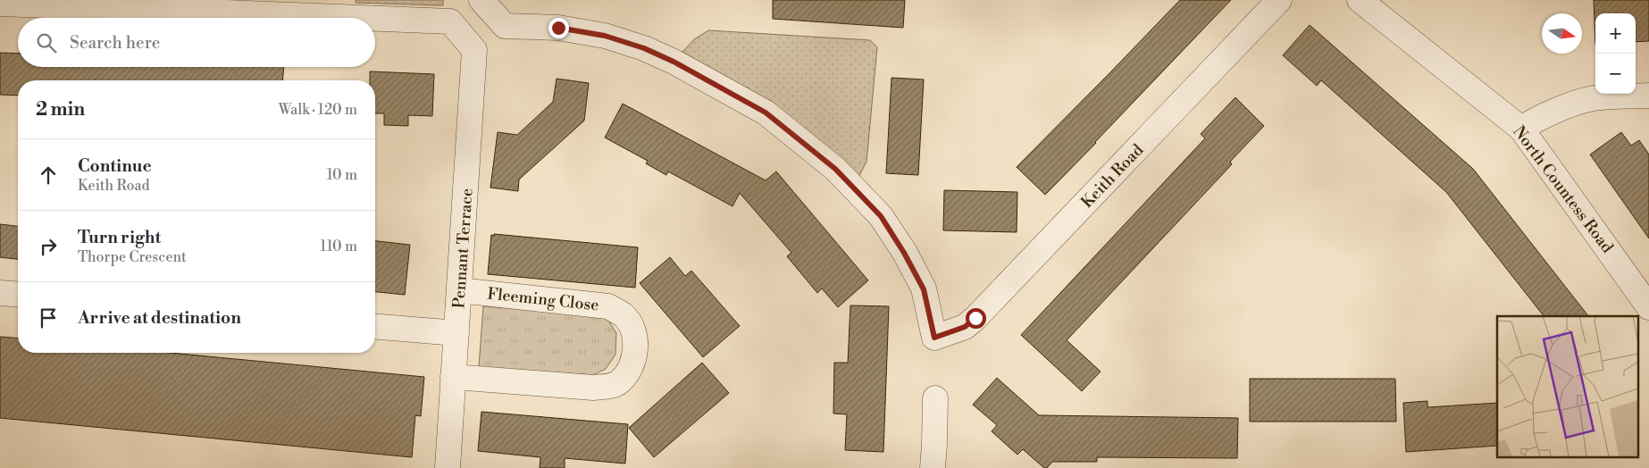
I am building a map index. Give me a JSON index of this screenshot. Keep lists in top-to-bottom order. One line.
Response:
{"streets":{"street":["Keith Road","North Countess Road","Pennant Terrace","Fleeming Close"]},"crossings":[["Pennant Terrace","Fleeming Close"]],"north":"right","page":{"map_buttons":["+","−"],"search":"Search here","heading":["2 min","Walk · 120 m"],"list":[["Continue","Keith Road","10 m"],["Turn right","Thorpe Crescent","110 m"],"Arrive at destination"]}}
